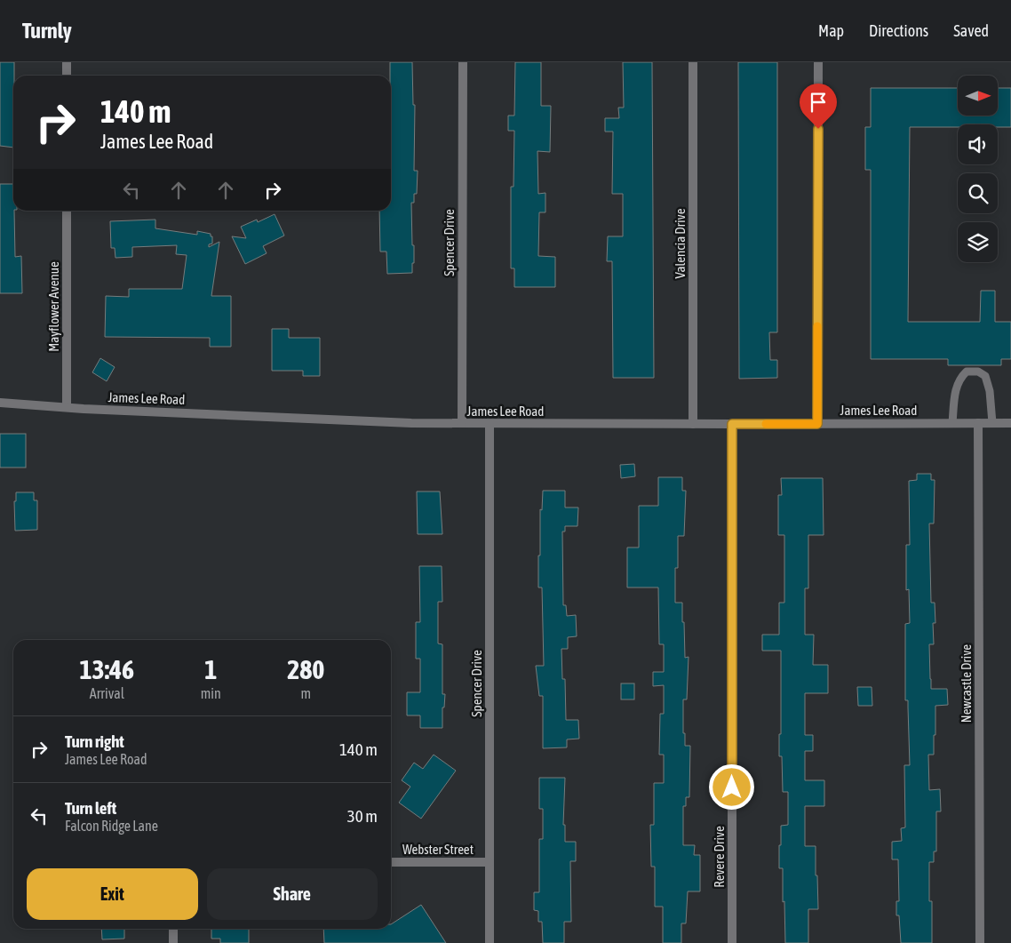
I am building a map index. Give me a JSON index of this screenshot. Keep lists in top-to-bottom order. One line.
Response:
{"streets":{"street":["Spencer Drive","Valencia Drive","Mayflower Avenue","James Lee Road","Newcastle Drive","Webster Street","Revere Drive"]},"crossings":[["Spencer Drive","James Lee Road"],["Spencer Drive","Webster Street"],["Valencia Drive","James Lee Road"],["Mayflower Avenue","James Lee Road"],["James Lee Road","Newcastle Drive"],["James Lee Road","Revere Drive"]],"north":"right","page":{"header":"Turnly","nav":["Map","Directions","Saved"],"turn":["140 m","James Lee Road"],"eta":["13:46","Arrival","1","min","280","m"],"list":[{"name":"Turn right","note":"James Lee Road","value":"140 m"},{"name":"Turn left","note":"Falcon Ridge Lane","value":"30 m"}],"buttons":["Exit","Share"]}}
